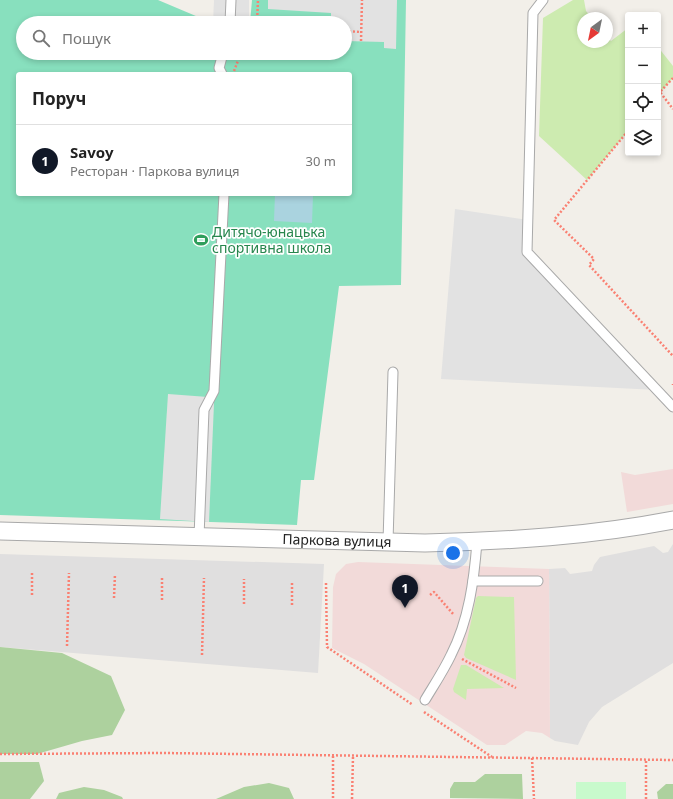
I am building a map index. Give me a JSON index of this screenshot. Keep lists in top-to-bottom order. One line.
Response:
{"streets":{"street":["Паркова вулиця"]},"places":{"sports":["Дитячо-юнацька спортивна школа"]},"north":"bottom left","page":{"map_buttons":["+","−"],"search":"Пошук","heading":"Поруч","list":[{"mark":"1","name":"Savoy","note":"Ресторан · Паркова вулиця","value":"30 m"}],"pins":"1"}}
